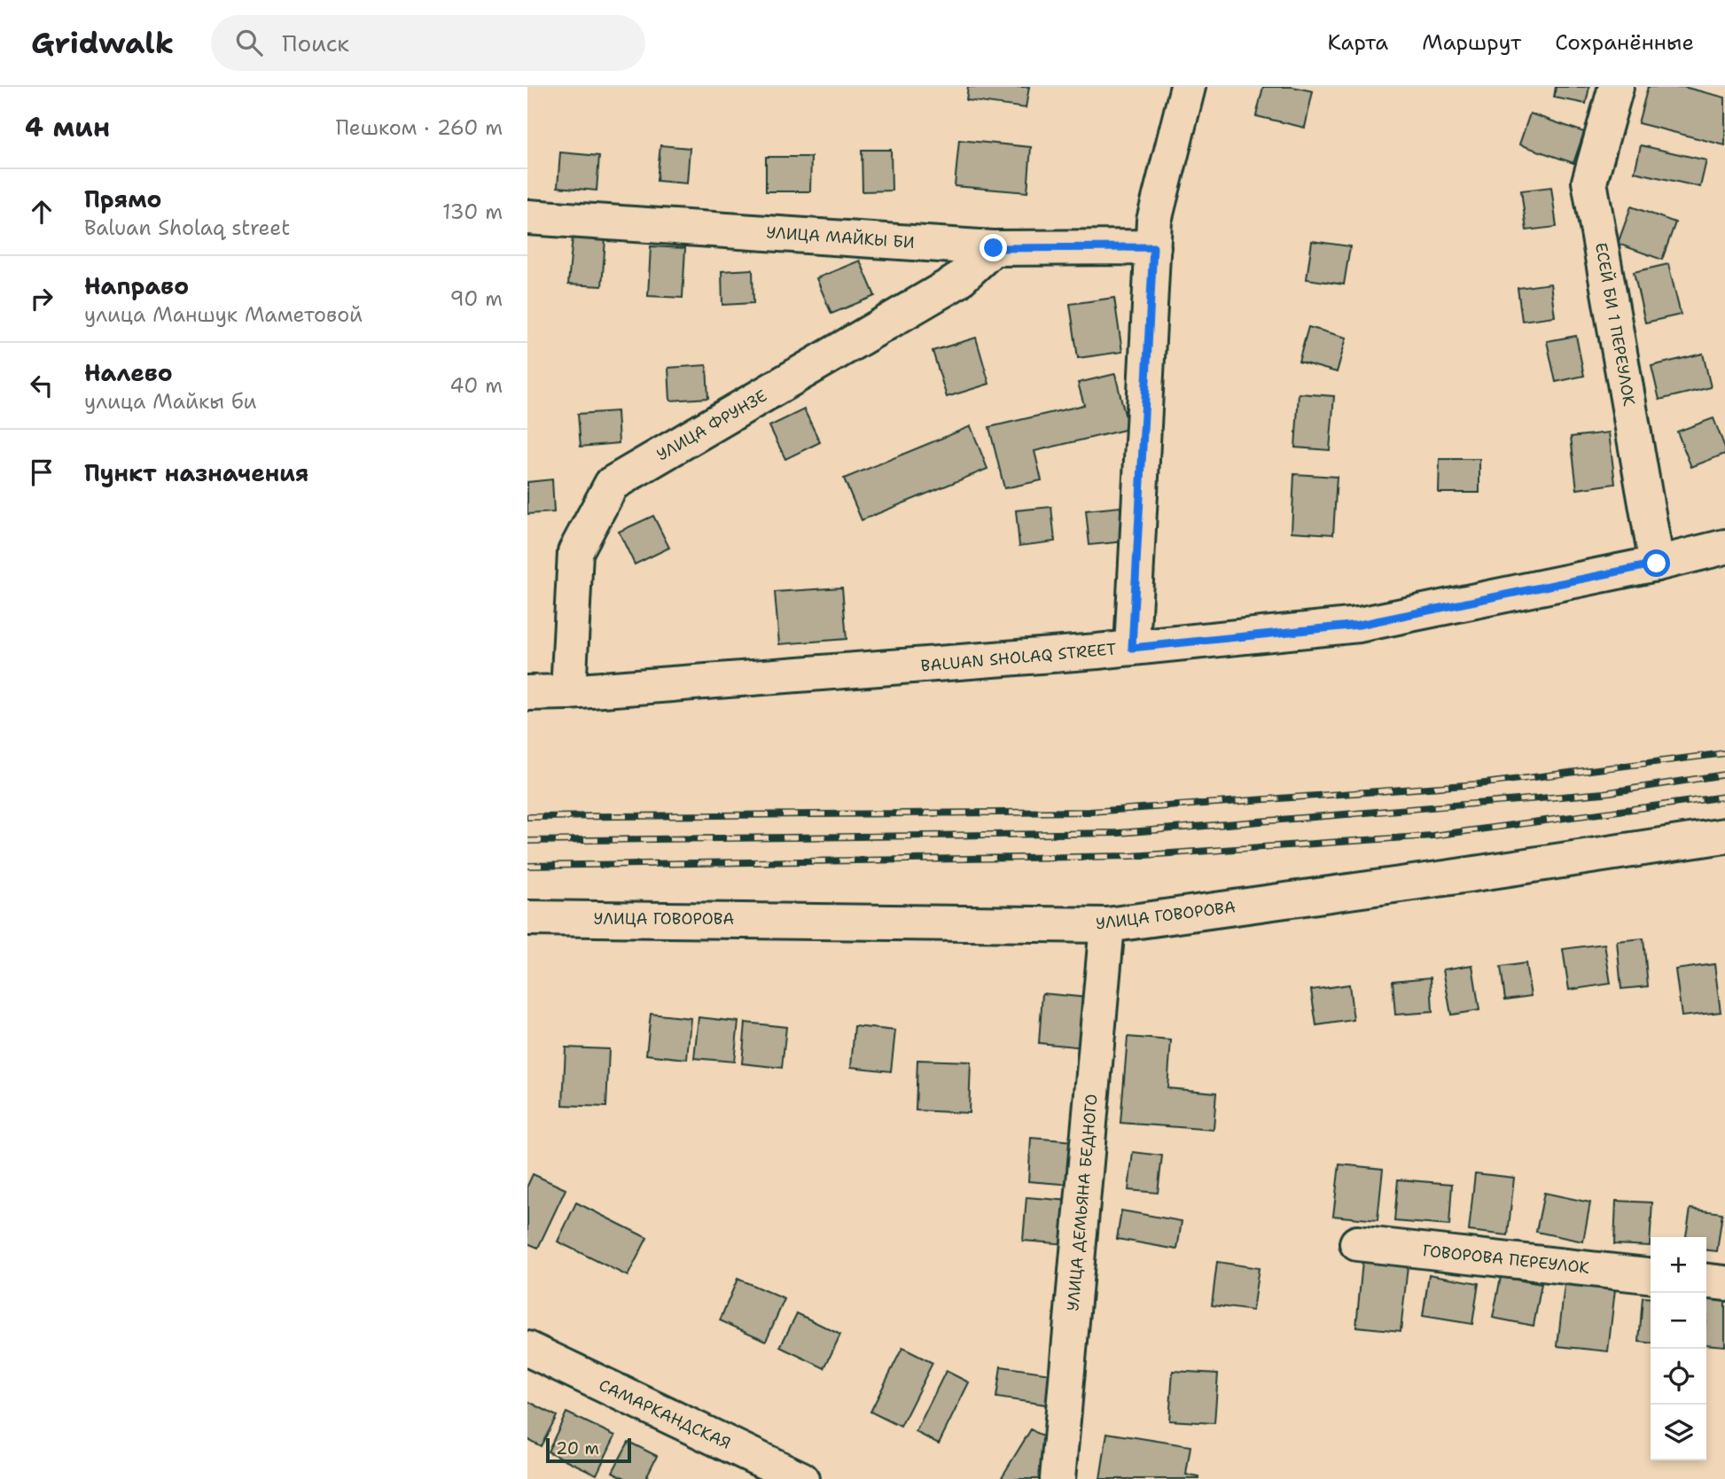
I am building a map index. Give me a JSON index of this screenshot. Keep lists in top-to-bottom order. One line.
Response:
{"streets":{"street":["УЛИЦА МАЙКЫ БИ","ЕСЕЙ БИ 1 ПЕРЕУЛОК","УЛИЦА ФРУНЗЕ","BALUAN SHOLAQ STREET","УЛИЦА ГОВОРОВА","УЛИЦА ДЕМЬЯНА БЕДНОГО","ГОВОРОВА ПЕРЕУЛОК","САМАРКАНДСКАЯ"]},"crossings":[["УЛИЦА МАЙКЫ БИ","УЛИЦА ФРУНЗЕ"],["ЕСЕЙ БИ 1 ПЕРЕУЛОК","BALUAN SHOLAQ STREET"],["УЛИЦА ФРУНЗЕ","BALUAN SHOLAQ STREET"],["УЛИЦА ГОВОРОВА","УЛИЦА ДЕМЬЯНА БЕДНОГО"]],"scale_bar":"20 m","page":{"header":"Gridwalk","search":"Поиск","nav":["Карта","Маршрут","Сохранённые"],"heading":["4 мин","Пешком · 260 m"],"list":[["Прямо","Baluan Sholaq street","130 m"],["Направо","улица Маншук Маметовой","90 m"],["Налево","улица Майкы би","40 m"],"Пункт назначения"],"map_buttons":["+","−"],"scale":"20 m"}}
